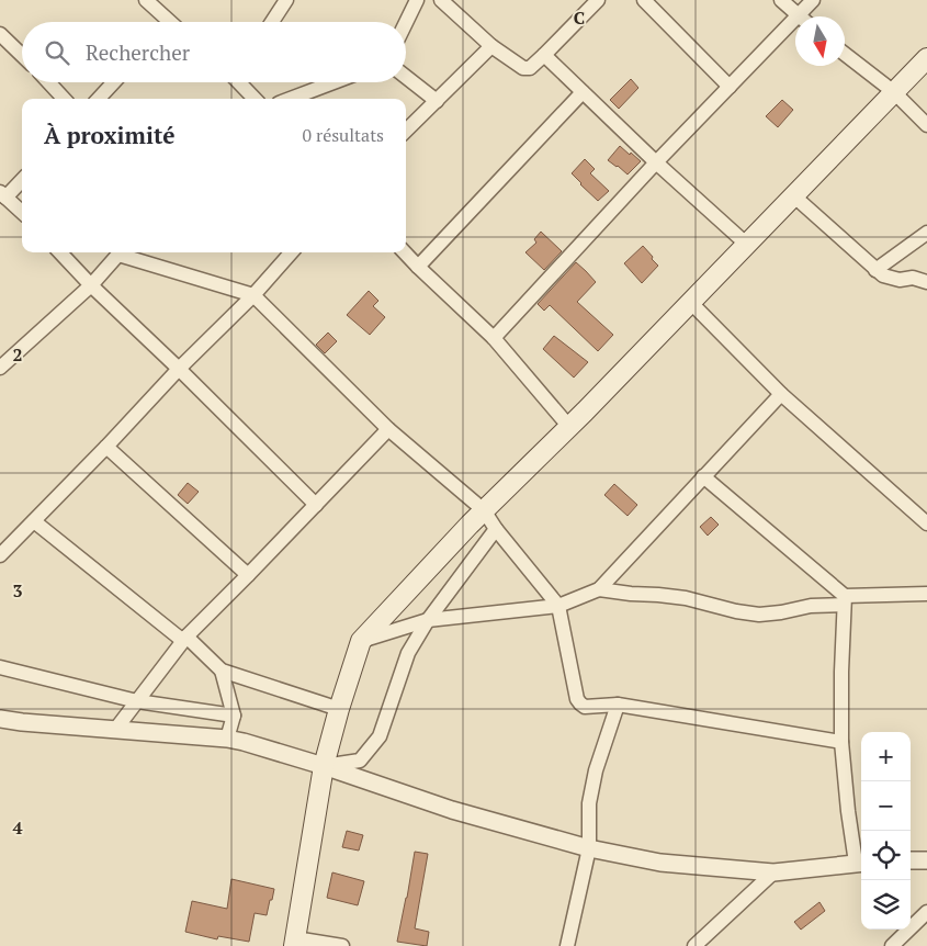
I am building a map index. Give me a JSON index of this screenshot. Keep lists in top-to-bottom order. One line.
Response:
{"north":"bottom","page":{"search":"Rechercher","heading":["À proximité","0 résultats"],"map_buttons":["+","−"]},"grid":{"columns":["C"],"rows":["2","3","4"]}}
